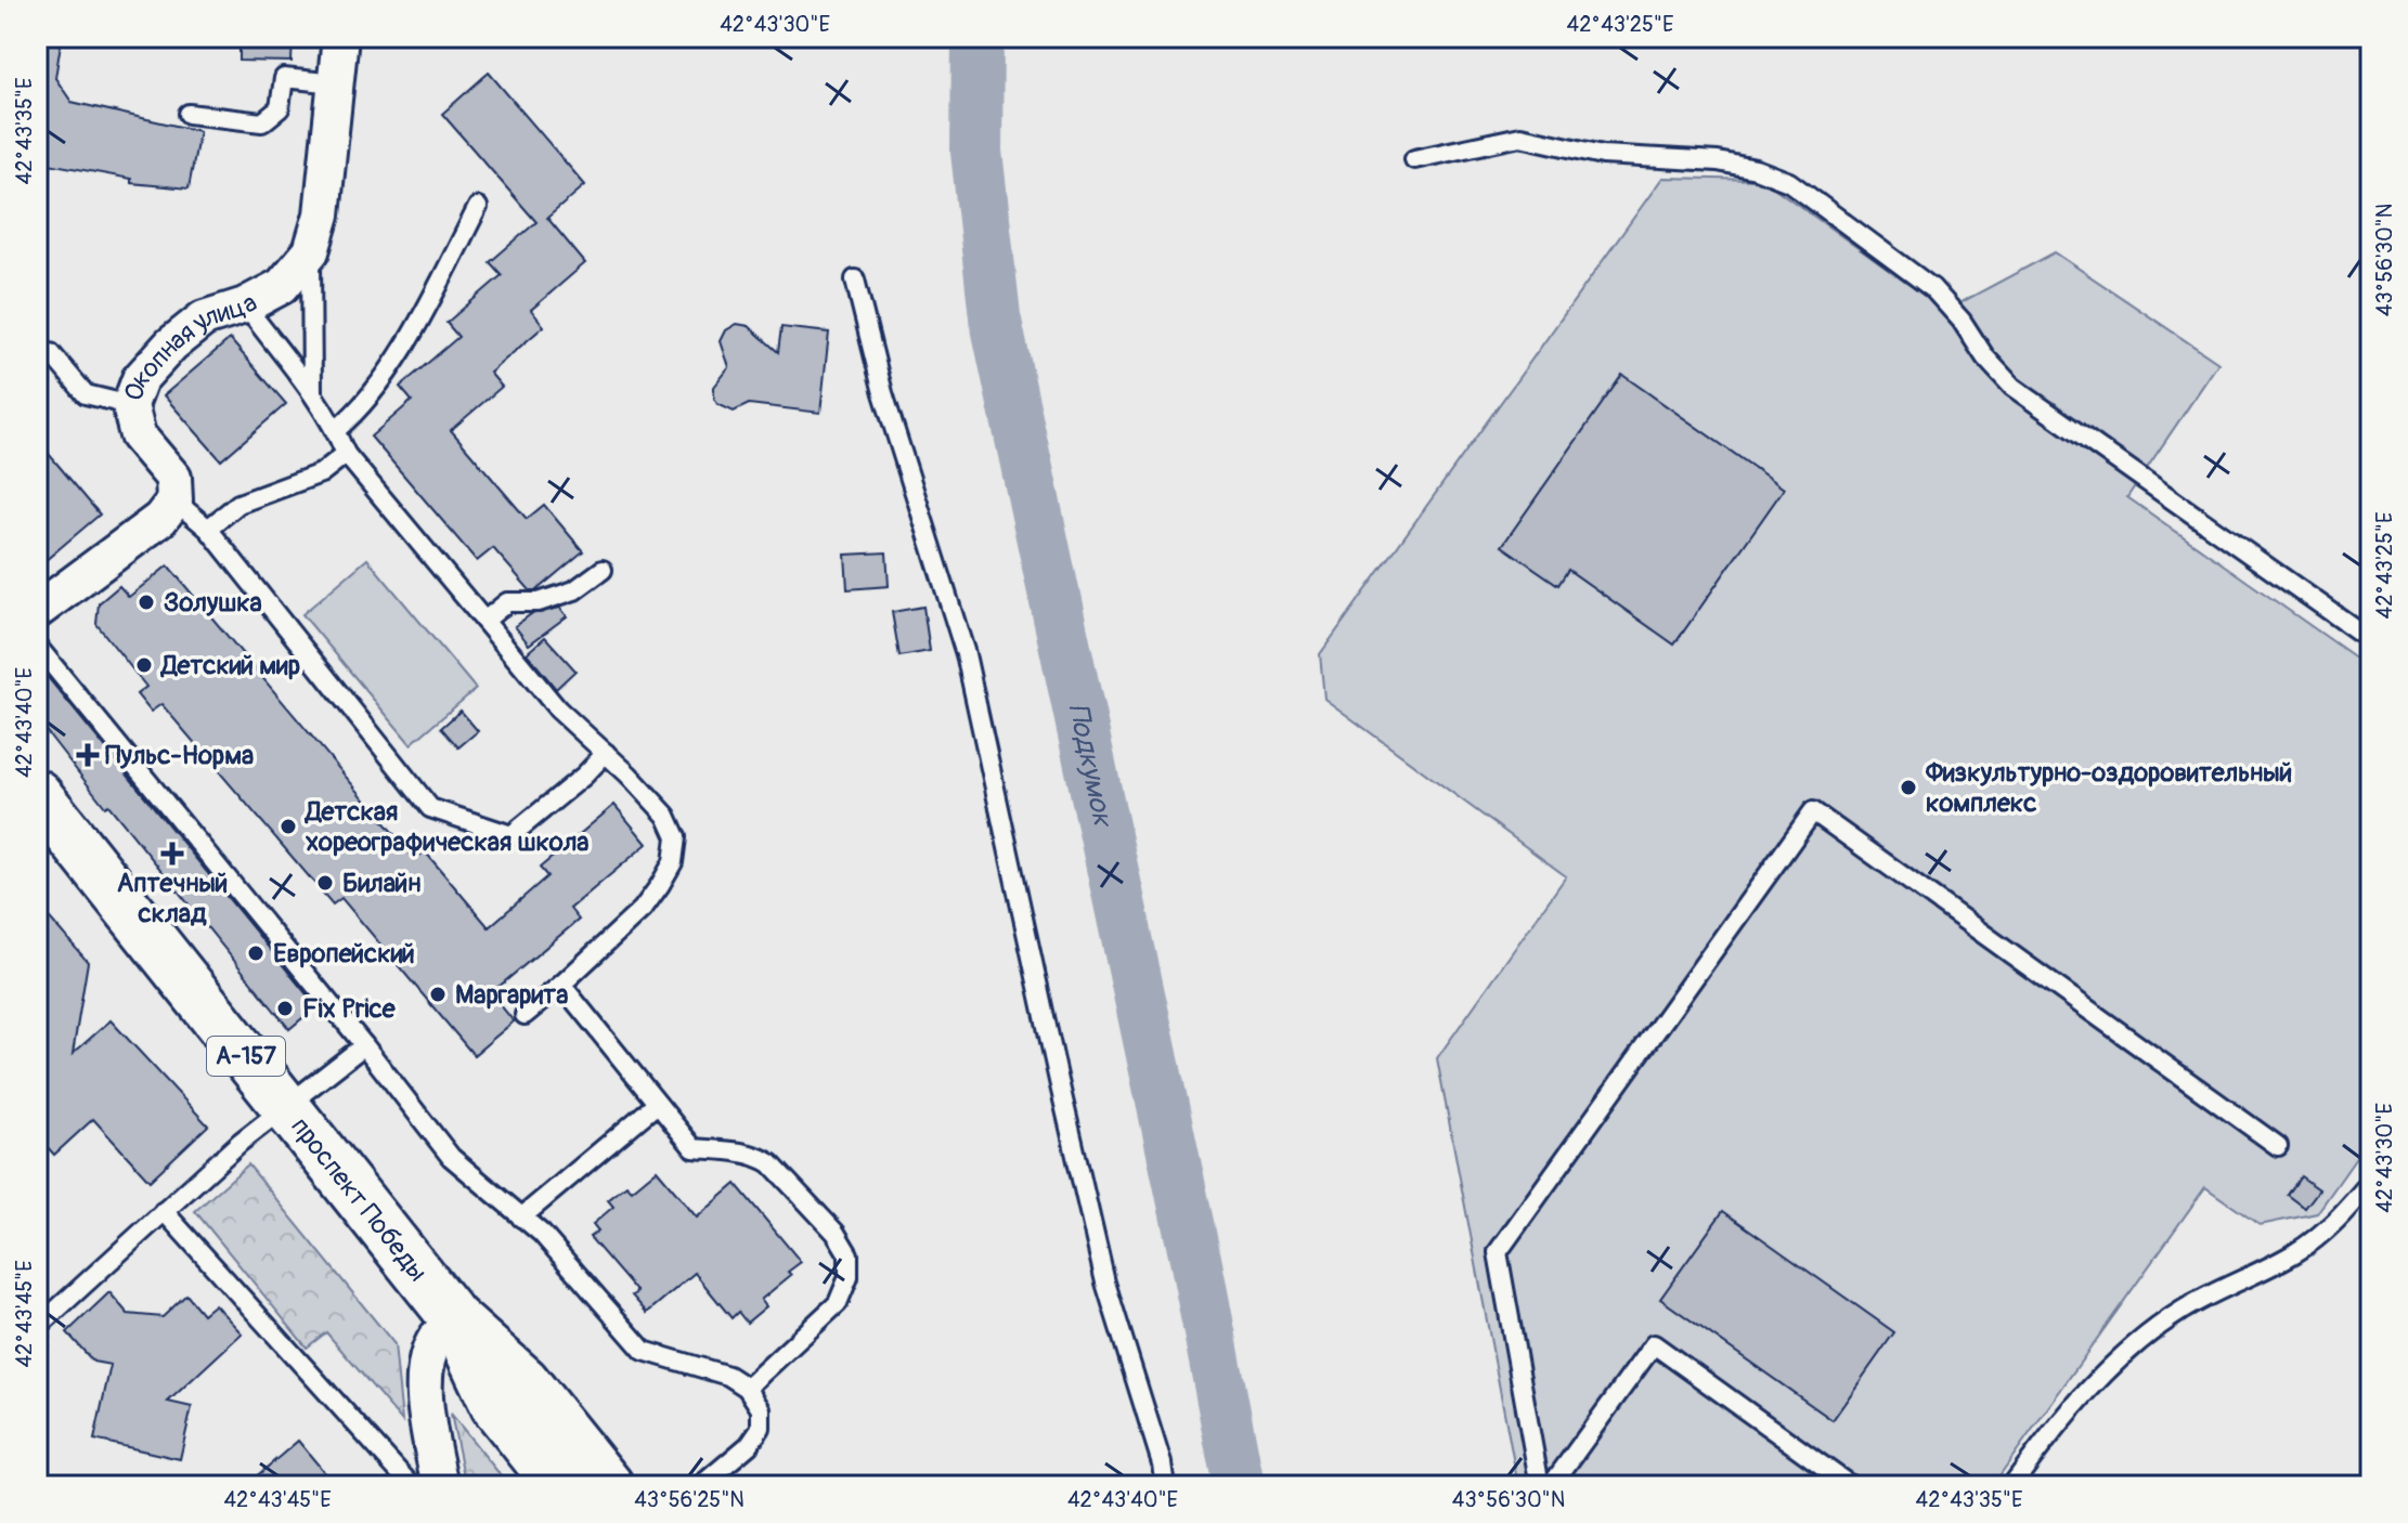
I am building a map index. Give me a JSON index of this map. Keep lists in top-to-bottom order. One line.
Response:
{"streets":{"main road":["А-157","проспект Победы"],"street":["Окопная улица"]},"water":["Подкумок"],"places":{"other":["Золушка","Детский мир","Физкультурно-оздоровительный комплекс","Детская хореографическая школа","Билайн","Европейский","Маргарита","Fix Price"],"health":["Пульс-Норма","Аптечный склад"]},"coordinates":["42°43'30\"E","42°43'25\"E","42°43'35\"E","43°56'30\"N","42°43'40\"E","42°43'45\"E","43°56'25\"N"]}
